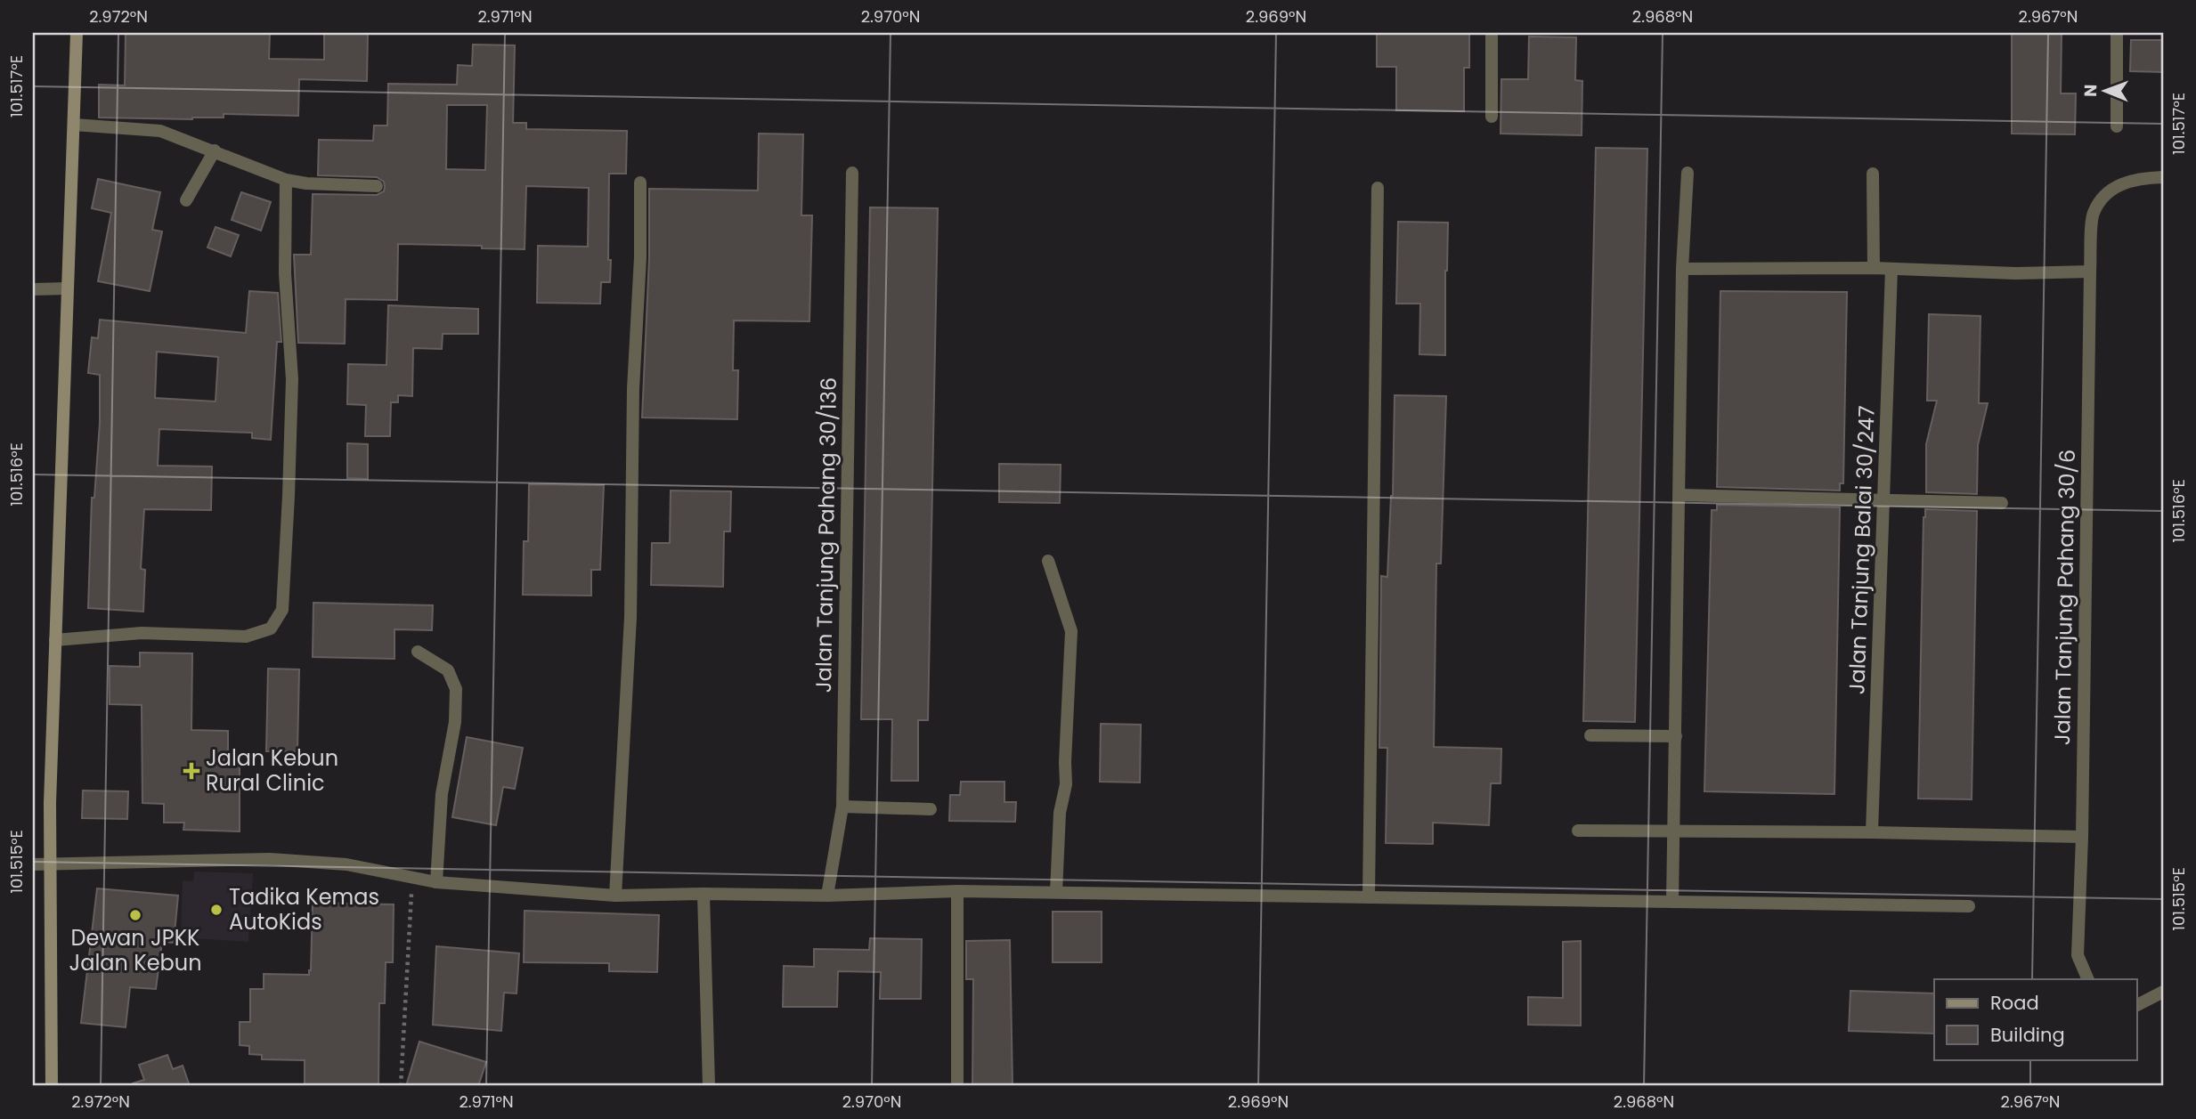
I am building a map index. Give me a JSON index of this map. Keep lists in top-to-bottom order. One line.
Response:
{"streets":{"street":["Jalan Tanjung Pahang 30/136","Jalan Tanjung Balai 30/247","Jalan Tanjung Pahang 30/6"]},"places":{"health":["Jalan Kebun Rural Clinic"],"other":["Tadika Kemas AutoKids","Dewan JPKK Jalan Kebun"]},"legend":["Road","Building"],"north":"left","coordinates":["2.972°N","2.971°N","2.970°N","2.969°N","2.968°N","2.967°N","101.517°E","101.516°E","101.515°E"]}
